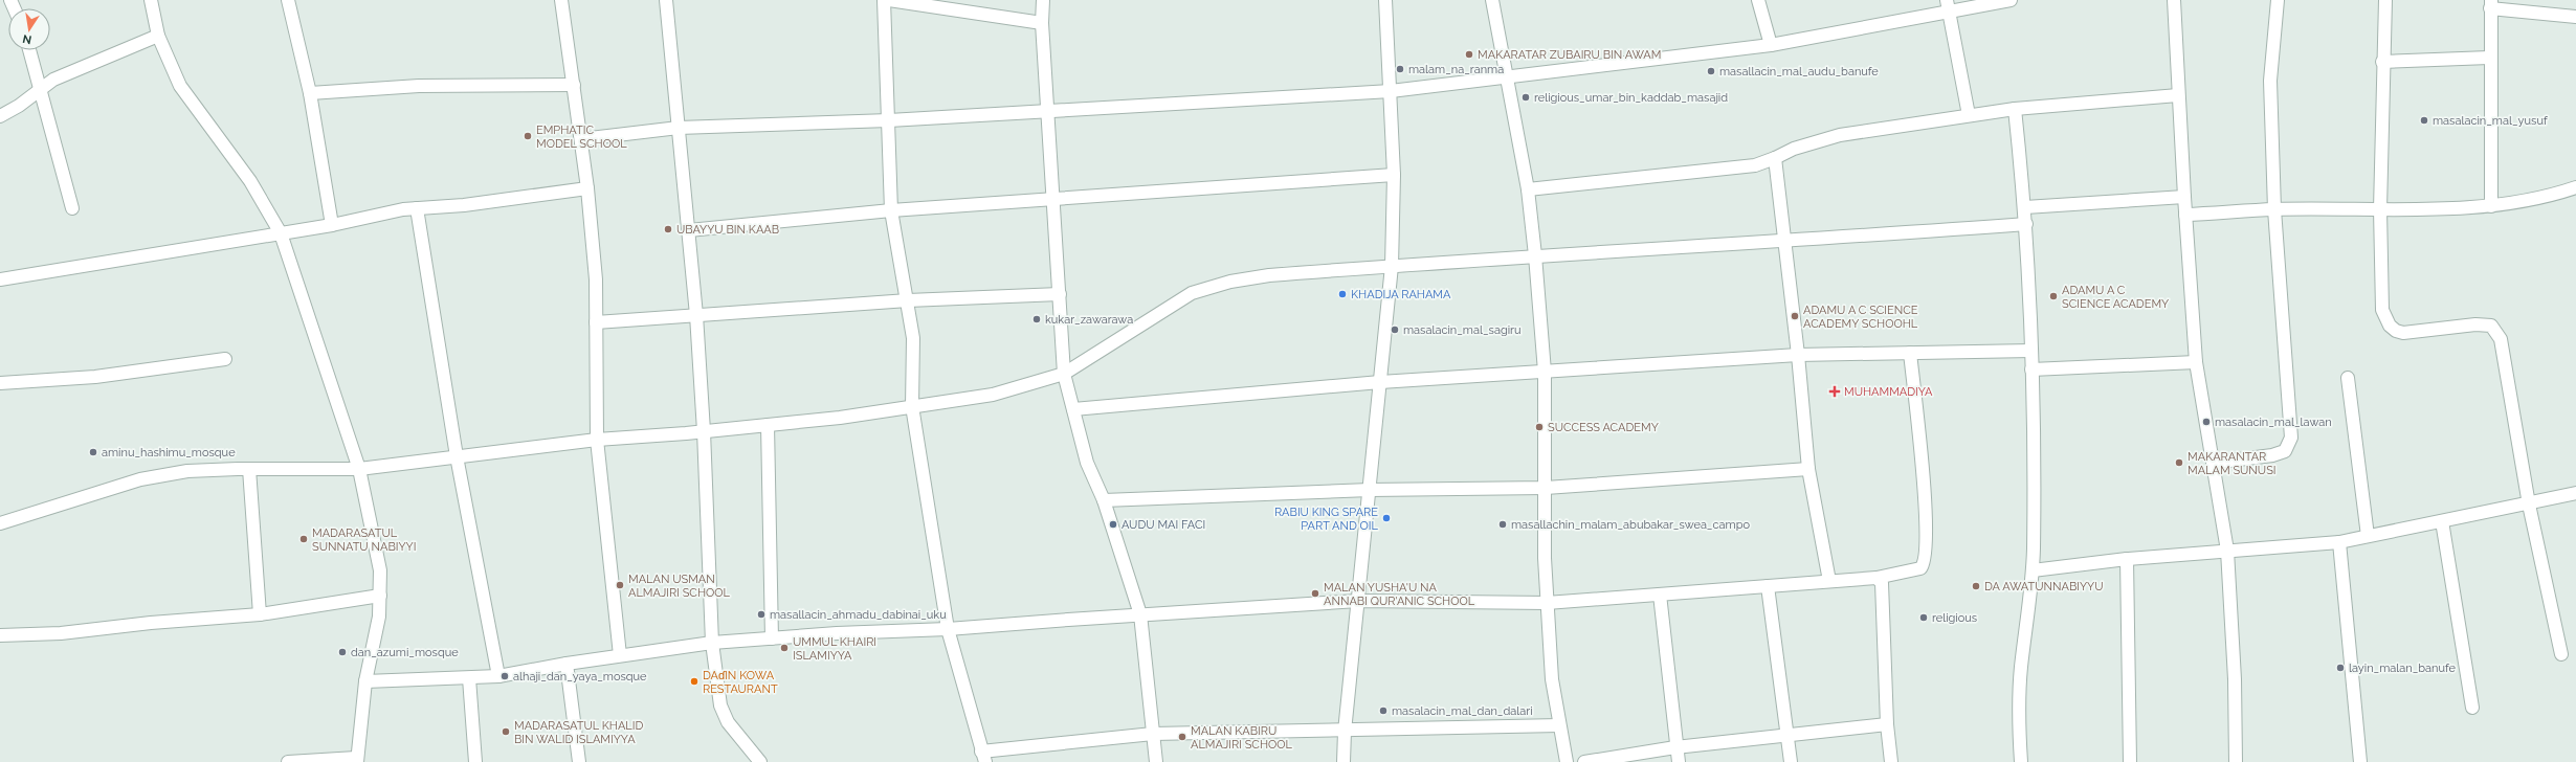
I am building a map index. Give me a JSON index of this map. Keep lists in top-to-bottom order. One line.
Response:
{"places":{"other":["MAKARATAR ZUBAIRU BIN AWAM","malam_na_ranma","masallacin_mal_audu_banufe","religious_umar_bin_kaddab_masajid","masalacin_mal_yusuf","EMPHATIC MODEL SCHOOL","UBAYYU BIN KAAB","KHADIJA RAHAMA","ADAMU A C SCIENCE ACADEMY","ADAMU A C SCIENCE ACADEMY SCHOOHL","kukar_zawarawa","masalacin_mal_sagiru","masalacin_mal_lawan","SUCCESS ACADEMY","aminu_hashimu_mosque","MAKARANTAR MALAM SUNUSI","RABIU KING SPARE PART AND OIL","AUDU MAI FACI","masallachin_malam_abubakar_swea_campo","MADARASATUL SUNNATU NABIYYI","MALAN USMAN ALMAJIRI SCHOOL","DA AWATUNNABIYYU","MALAN YUSHA'U NA ANNABI QUR'ANIC SCHOOL","masallacin_ahmadu_dabinai_uku","religious","UMMUL KHAIRI ISLAMIYYA","dan_azumi_mosque","layin_malan_banufe","alhaji_dan_yaya_mosque","DAɗIN KOWA RESTAURANT","masalacin_mal_dan_dalari","MADARASATUL KHALID BIN WALID ISLAMIYYA","MALAN KABIRU ALMAJIRI SCHOOL"],"health":["MUHAMMADIYA"]},"north":"bottom"}
